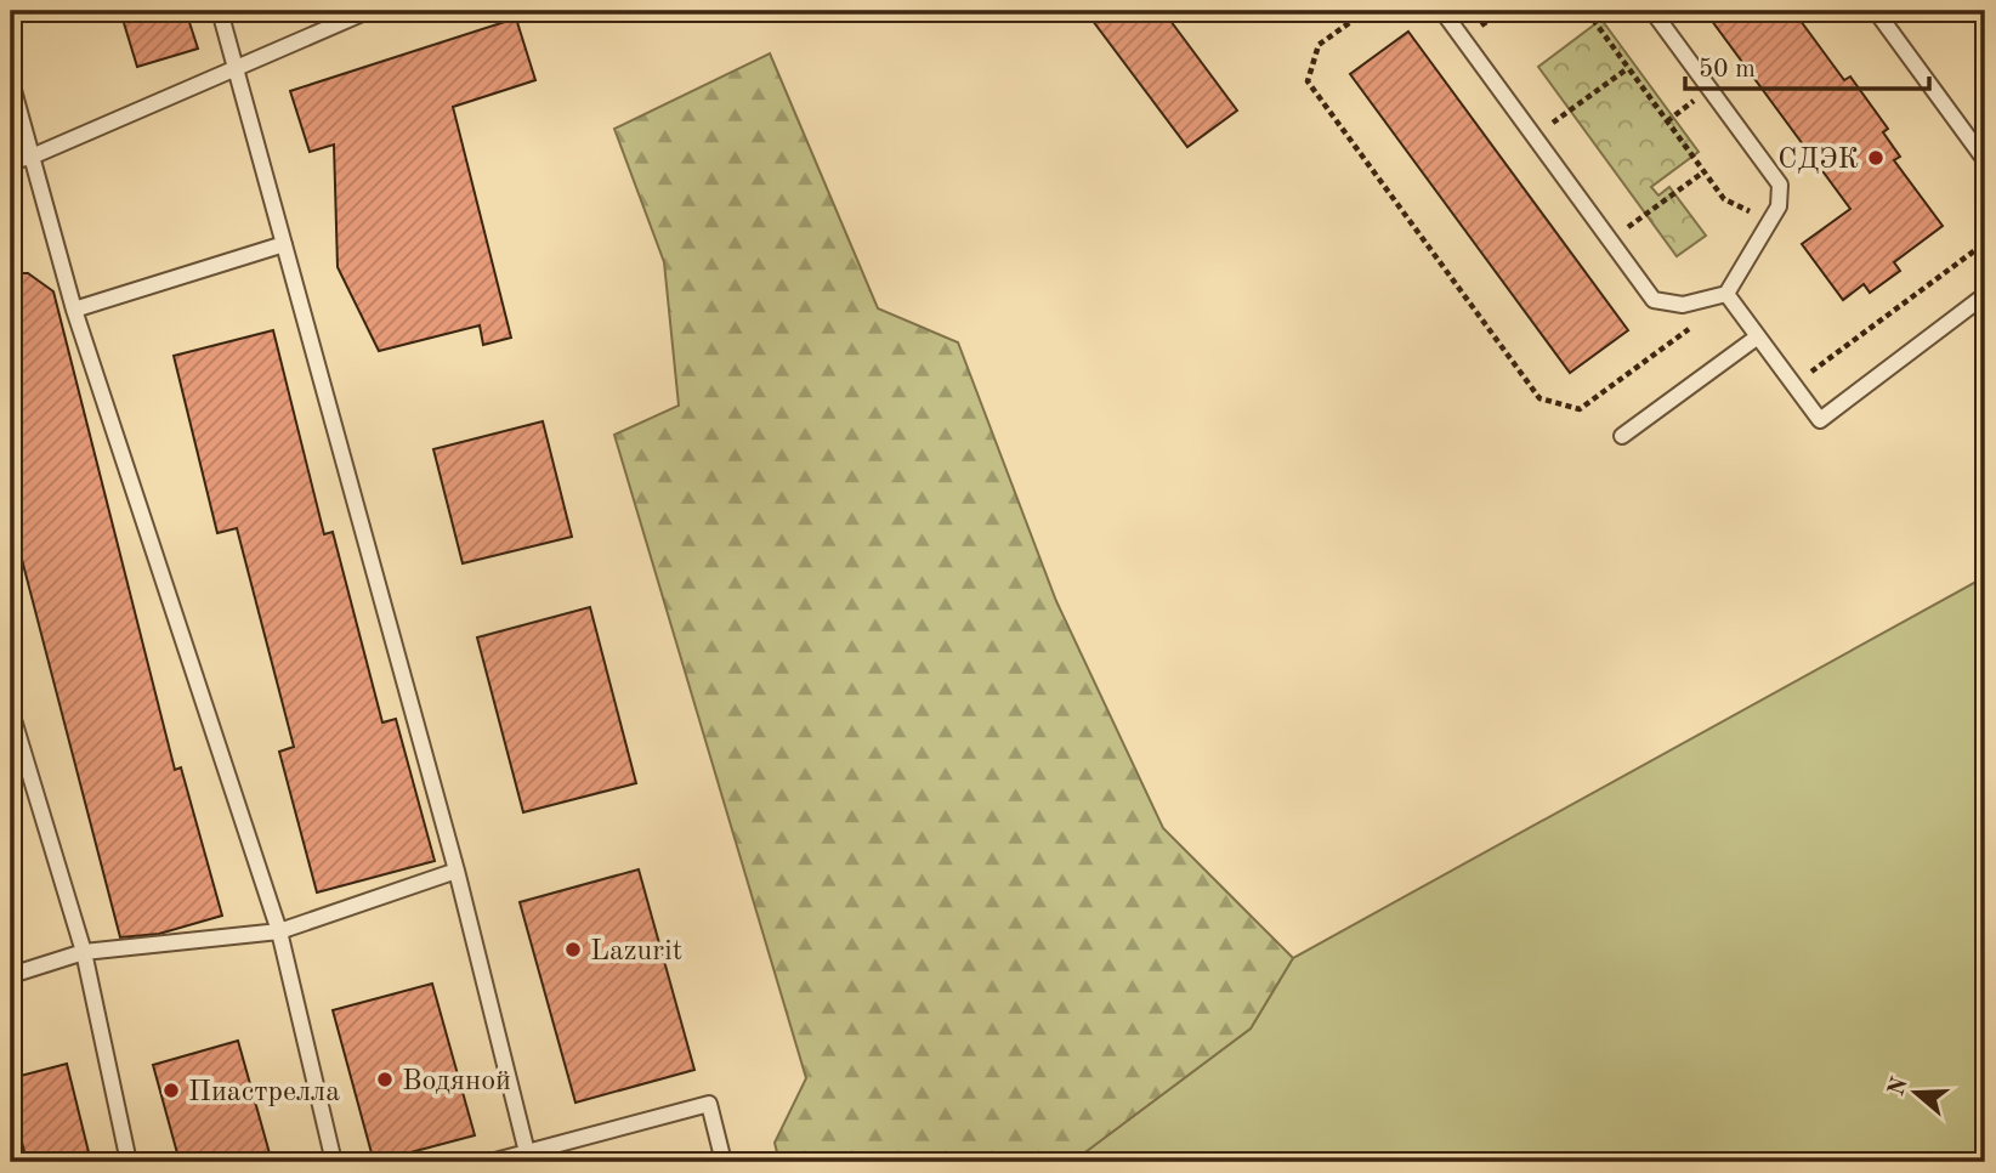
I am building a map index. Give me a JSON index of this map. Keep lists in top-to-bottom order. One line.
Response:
{"places":["СДЭК","Lazurit","Водяной","Пиастрелла"],"scale_bar":"50 m","north":"left"}
